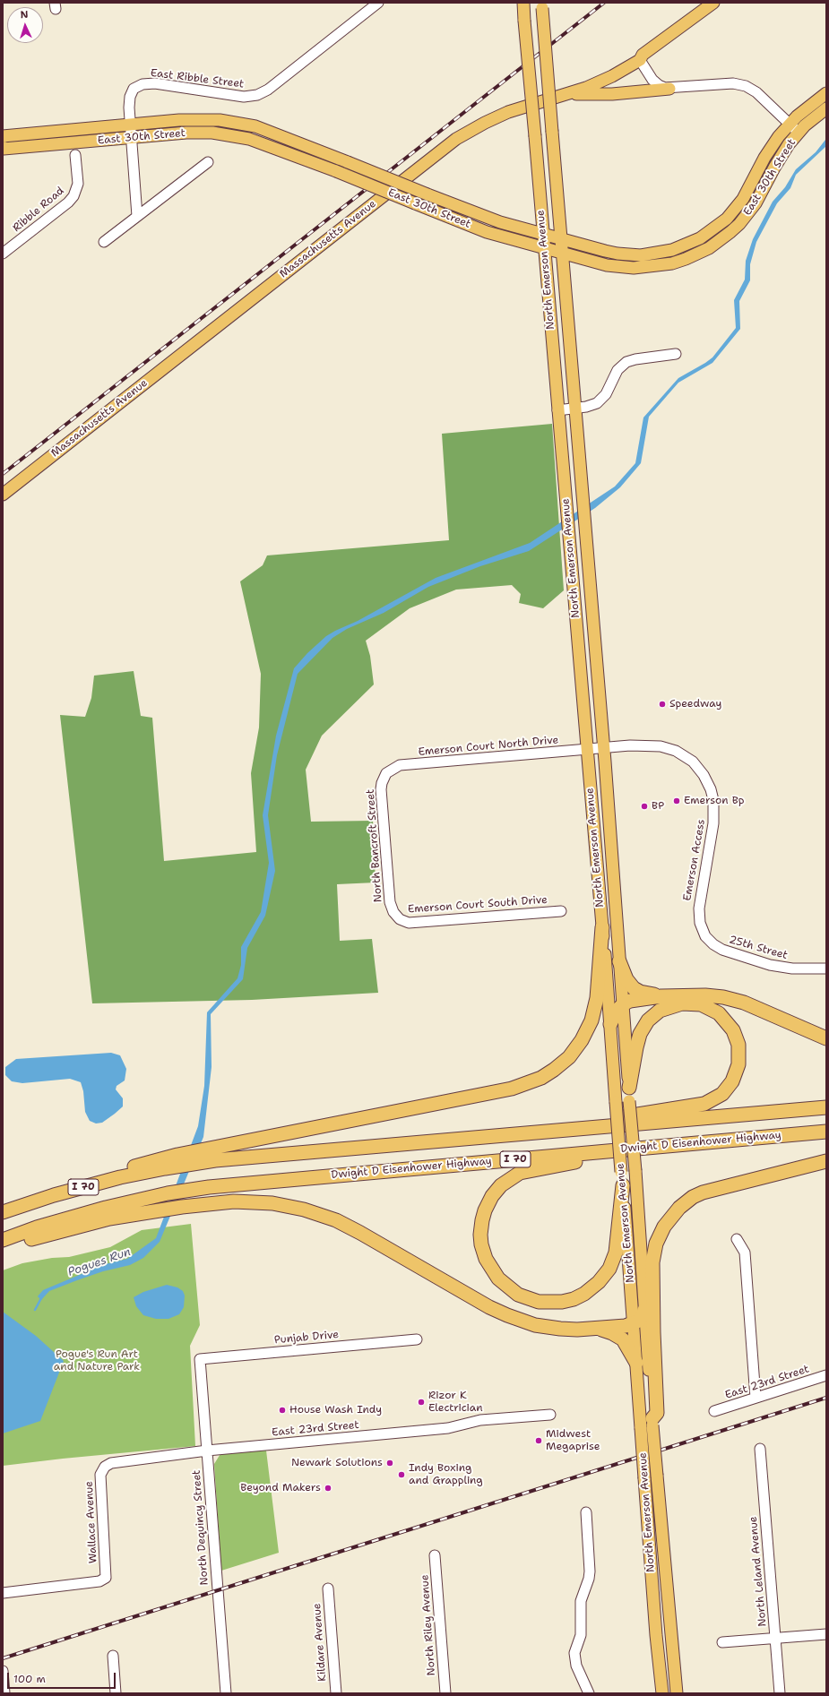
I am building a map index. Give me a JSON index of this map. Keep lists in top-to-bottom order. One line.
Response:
{"streets":{"highway":["Dwight D Eisenhower Highway","I 70"],"main road":["East 30th Street","Massachusetts Avenue","North Emerson Avenue"],"street":["East Ribble Street","Ribble Road","Emerson Court North Drive","North Bancroft Street","Emerson Access","Emerson Court South Drive","25th Street","Punjab Drive","East 23rd Street","Wallace Avenue","North Dequincy Street","North Leland Avenue","North Riley Avenue","Kildare Avenue"]},"crossings":[["East Ribble Street","East 30th Street"],["East 30th Street","North Emerson Avenue"],["North Emerson Avenue","Emerson Court North Drive"],["North Emerson Avenue","Emerson Access"],["Emerson Court North Drive","North Bancroft Street"],["Emerson Court North Drive","Emerson Access"],["North Bancroft Street","Emerson Court South Drive"],["Emerson Access","25th Street"],["Punjab Drive","North Dequincy Street"],["East 23rd Street","Wallace Avenue"],["East 23rd Street","North Dequincy Street"]],"water":["Pogues Run"],"parks":["Pogue's Run Art and Nature Park"],"places":["Speedway","Emerson Bp","BP","Rizor K Electrician","House Wash Indy","Midwest Megaprise","Newark Solutions","Indy Boxing and Grappling","Beyond Makers"],"scale_bar":"100 m","north":"top"}
